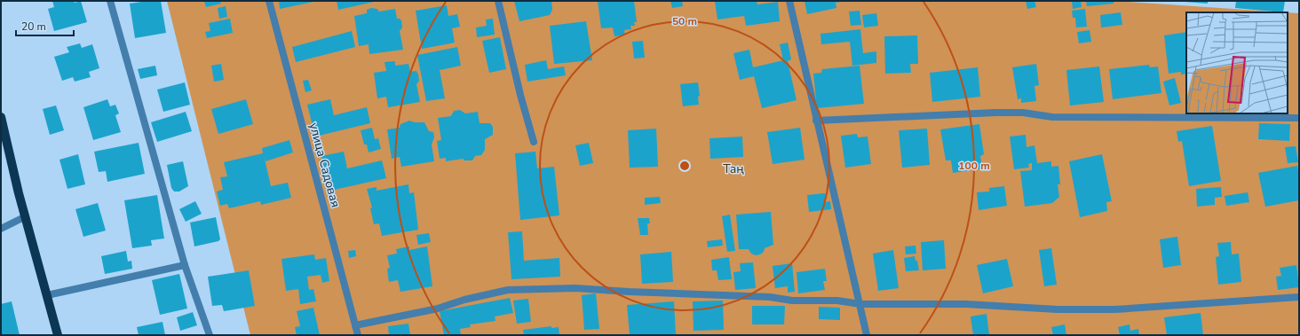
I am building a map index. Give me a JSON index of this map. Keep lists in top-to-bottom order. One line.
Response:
{"streets":{"street":["улица Садовая"]},"parks":["Таң"],"scale_bar":"20 m","rings":["50 m","100 m"]}
